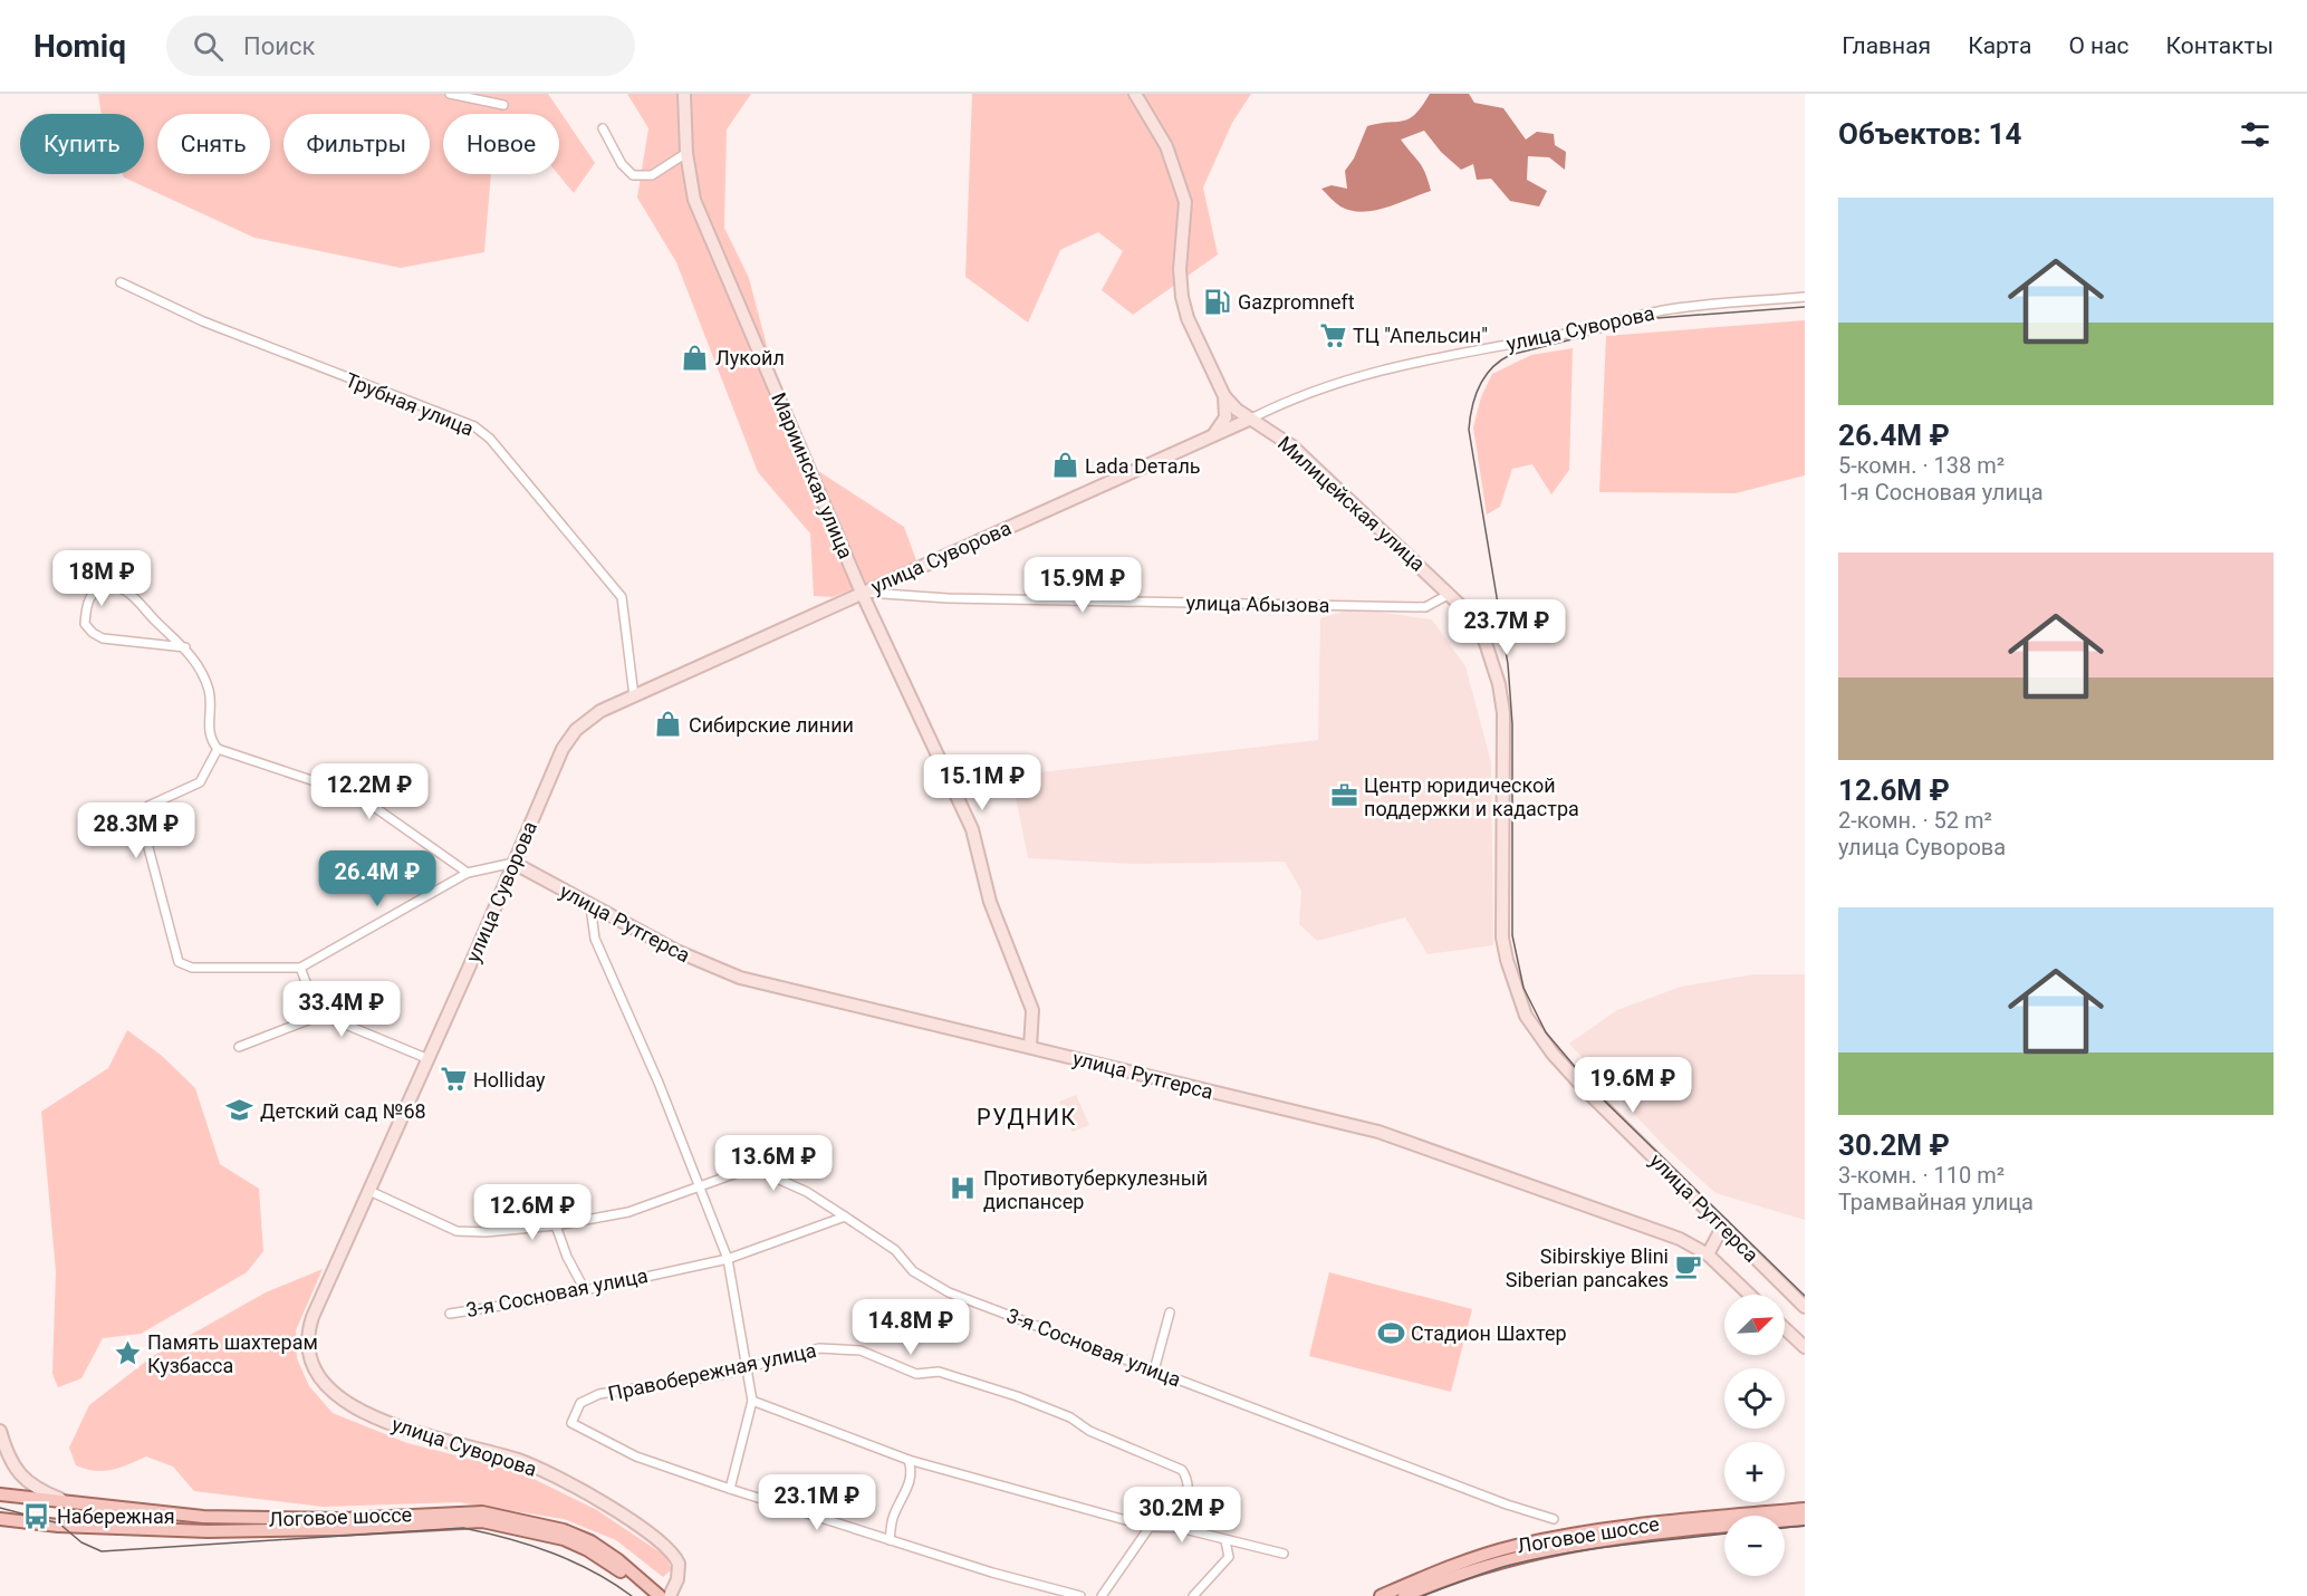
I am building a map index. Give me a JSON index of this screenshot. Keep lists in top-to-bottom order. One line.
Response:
{"streets":{"main road":["улица Суворова","Мариинская улица","Милицейская улица","улица Рутгерса","Логовое шоссе"],"street":["Трубная улица","улица Абызова","3-я Сосновая улица","Правобережная улица"]},"crossings":[["улица Суворова","Трубная улица"],["улица Суворова","Мариинская улица"],["улица Суворова","Милицейская улица"],["улица Суворова","улица Абызова"],["улица Суворова","улица Рутгерса"],["Мариинская улица","улица Абызова"],["Мариинская улица","улица Рутгерса"],["Милицейская улица","улица Абызова"],["Милицейская улица","улица Рутгерса"]],"districts":["РУДНИК"],"places":{"fuel station":["Gazpromneft"],"supermarket":["ТЦ \"Апельсин\"","Holliday"],"shop":["Лукойл","Lada Dеталь","Сибирские линии"],"office":["Центр юридической поддержки и кадастра"],"school or university":["Детский сад №68"],"hospital":["Противотуберкулезный диспансер"],"cafe":["Sibirskiye Blini Siberian pancakes"],"sports":["Стадион Шахтер"],"place":["Память шахтерам Кузбасса"],"bus stop":["Набережная"]},"north":"top right","page":{"header":"Homiq","search":"Поиск","nav":["Главная","Карта","О нас","Контакты"],"heading":"Объектов: 14","chip":["Купить","Снять","Фильтры","Новое"],"list":[{"name":"26.4M ₽","note":"5-комн. · 138 m² · 1-я Сосновая улица"},{"name":"12.6M ₽","note":"2-комн. · 52 m² · улица Суворова"},{"name":"30.2M ₽","note":"3-комн. · 110 m² · Трамвайная улица"}],"price":["18M ₽","15.9M ₽","23.7M ₽","15.1M ₽","12.2M ₽","28.3M ₽","26.4M ₽","33.4M ₽","19.6M ₽","13.6M ₽","12.6M ₽","14.8M ₽","23.1M ₽","30.2M ₽"],"map_buttons":["+","−"]}}
